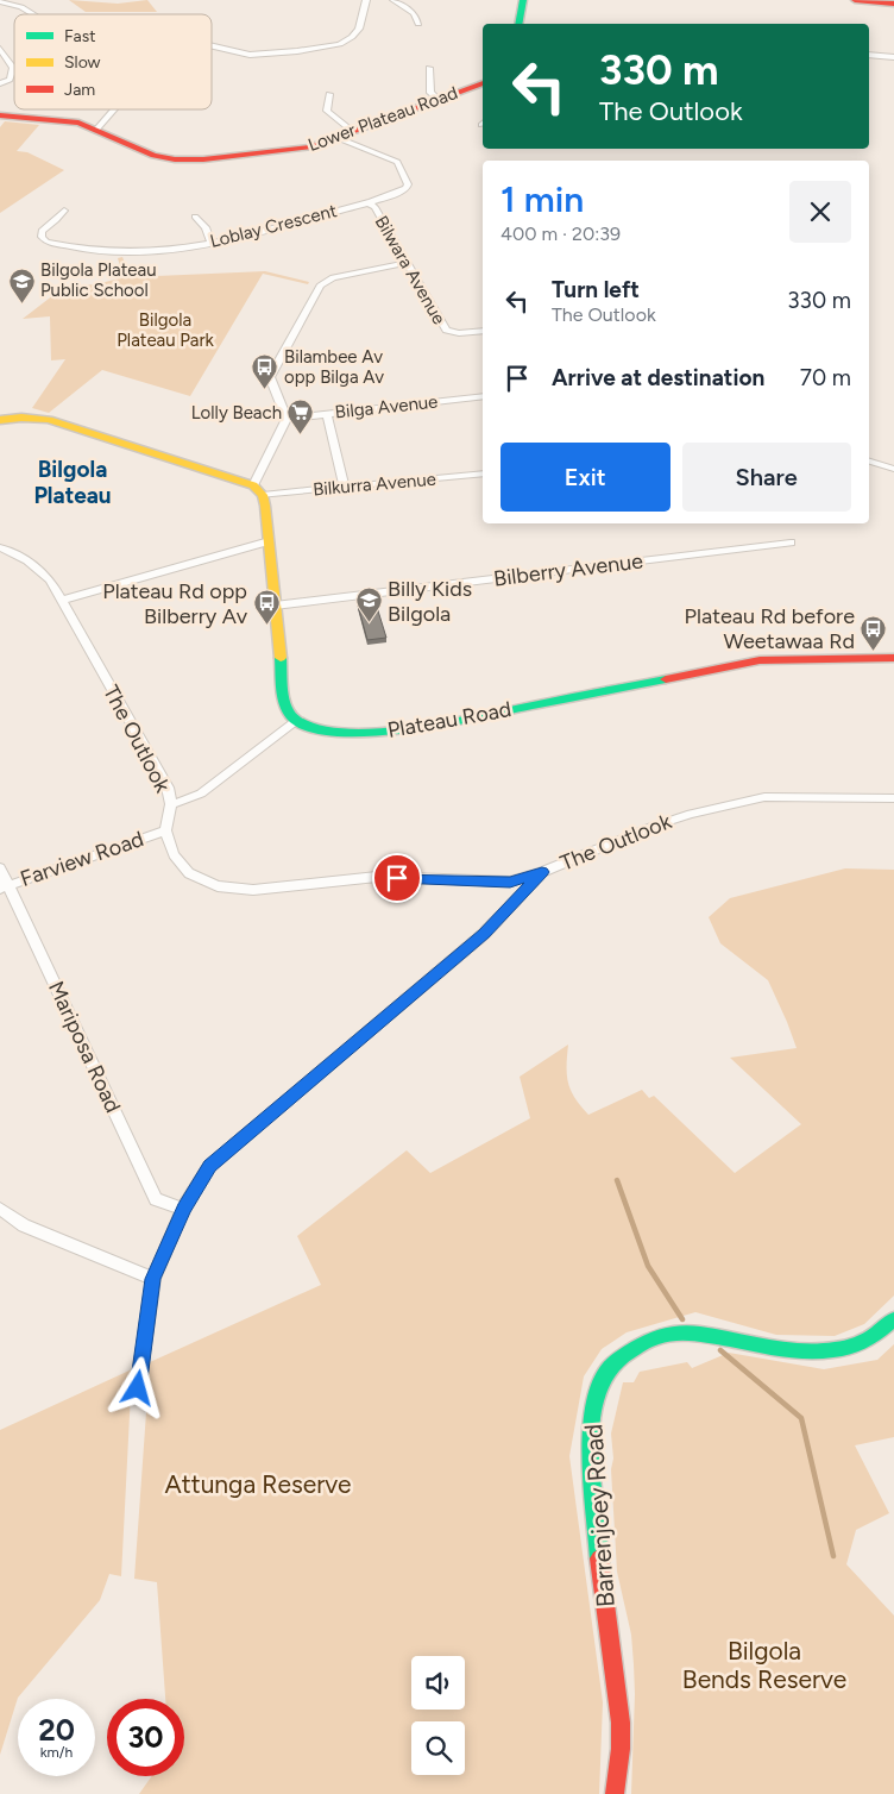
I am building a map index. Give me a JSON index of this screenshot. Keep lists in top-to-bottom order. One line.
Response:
{"streets":{"street":["Lower Plateau Road","Loblay Crescent","Bilwara Avenue","Bilga Avenue","Bilkurra Avenue","Bilberry Avenue","Plateau Road","The Outlook","Farview Road","Mariposa Road","Barrenjoey Road"]},"crossings":[["Lower Plateau Road","Bilwara Avenue"],["Loblay Crescent","Bilwara Avenue"],["The Outlook","Farview Road"],["Farview Road","Mariposa Road"]],"districts":["Bilgola Plateau"],"parks":["Bilgola Plateau Park","Attunga Reserve","Bilgola Bends Reserve"],"places":{"school or university":["Bilgola Plateau Public School","Billy Kids Bilgola"],"bus stop":["Bilambee Av opp Bilga Av","Plateau Rd opp Bilberry Av","Plateau Rd before Weetawaa Rd"],"supermarket":["Lolly Beach"]},"legend":["Fast","Slow","Jam"],"page":{"turn":["330 m","The Outlook"],"heading":["1 min","400 m · 20:39"],"list":[{"name":"Turn left","note":"The Outlook","value":"330 m"},{"name":"Arrive at destination","value":"70 m"}],"buttons":["Exit","Share"],"speed":"20 km/h","limit":"30"}}
